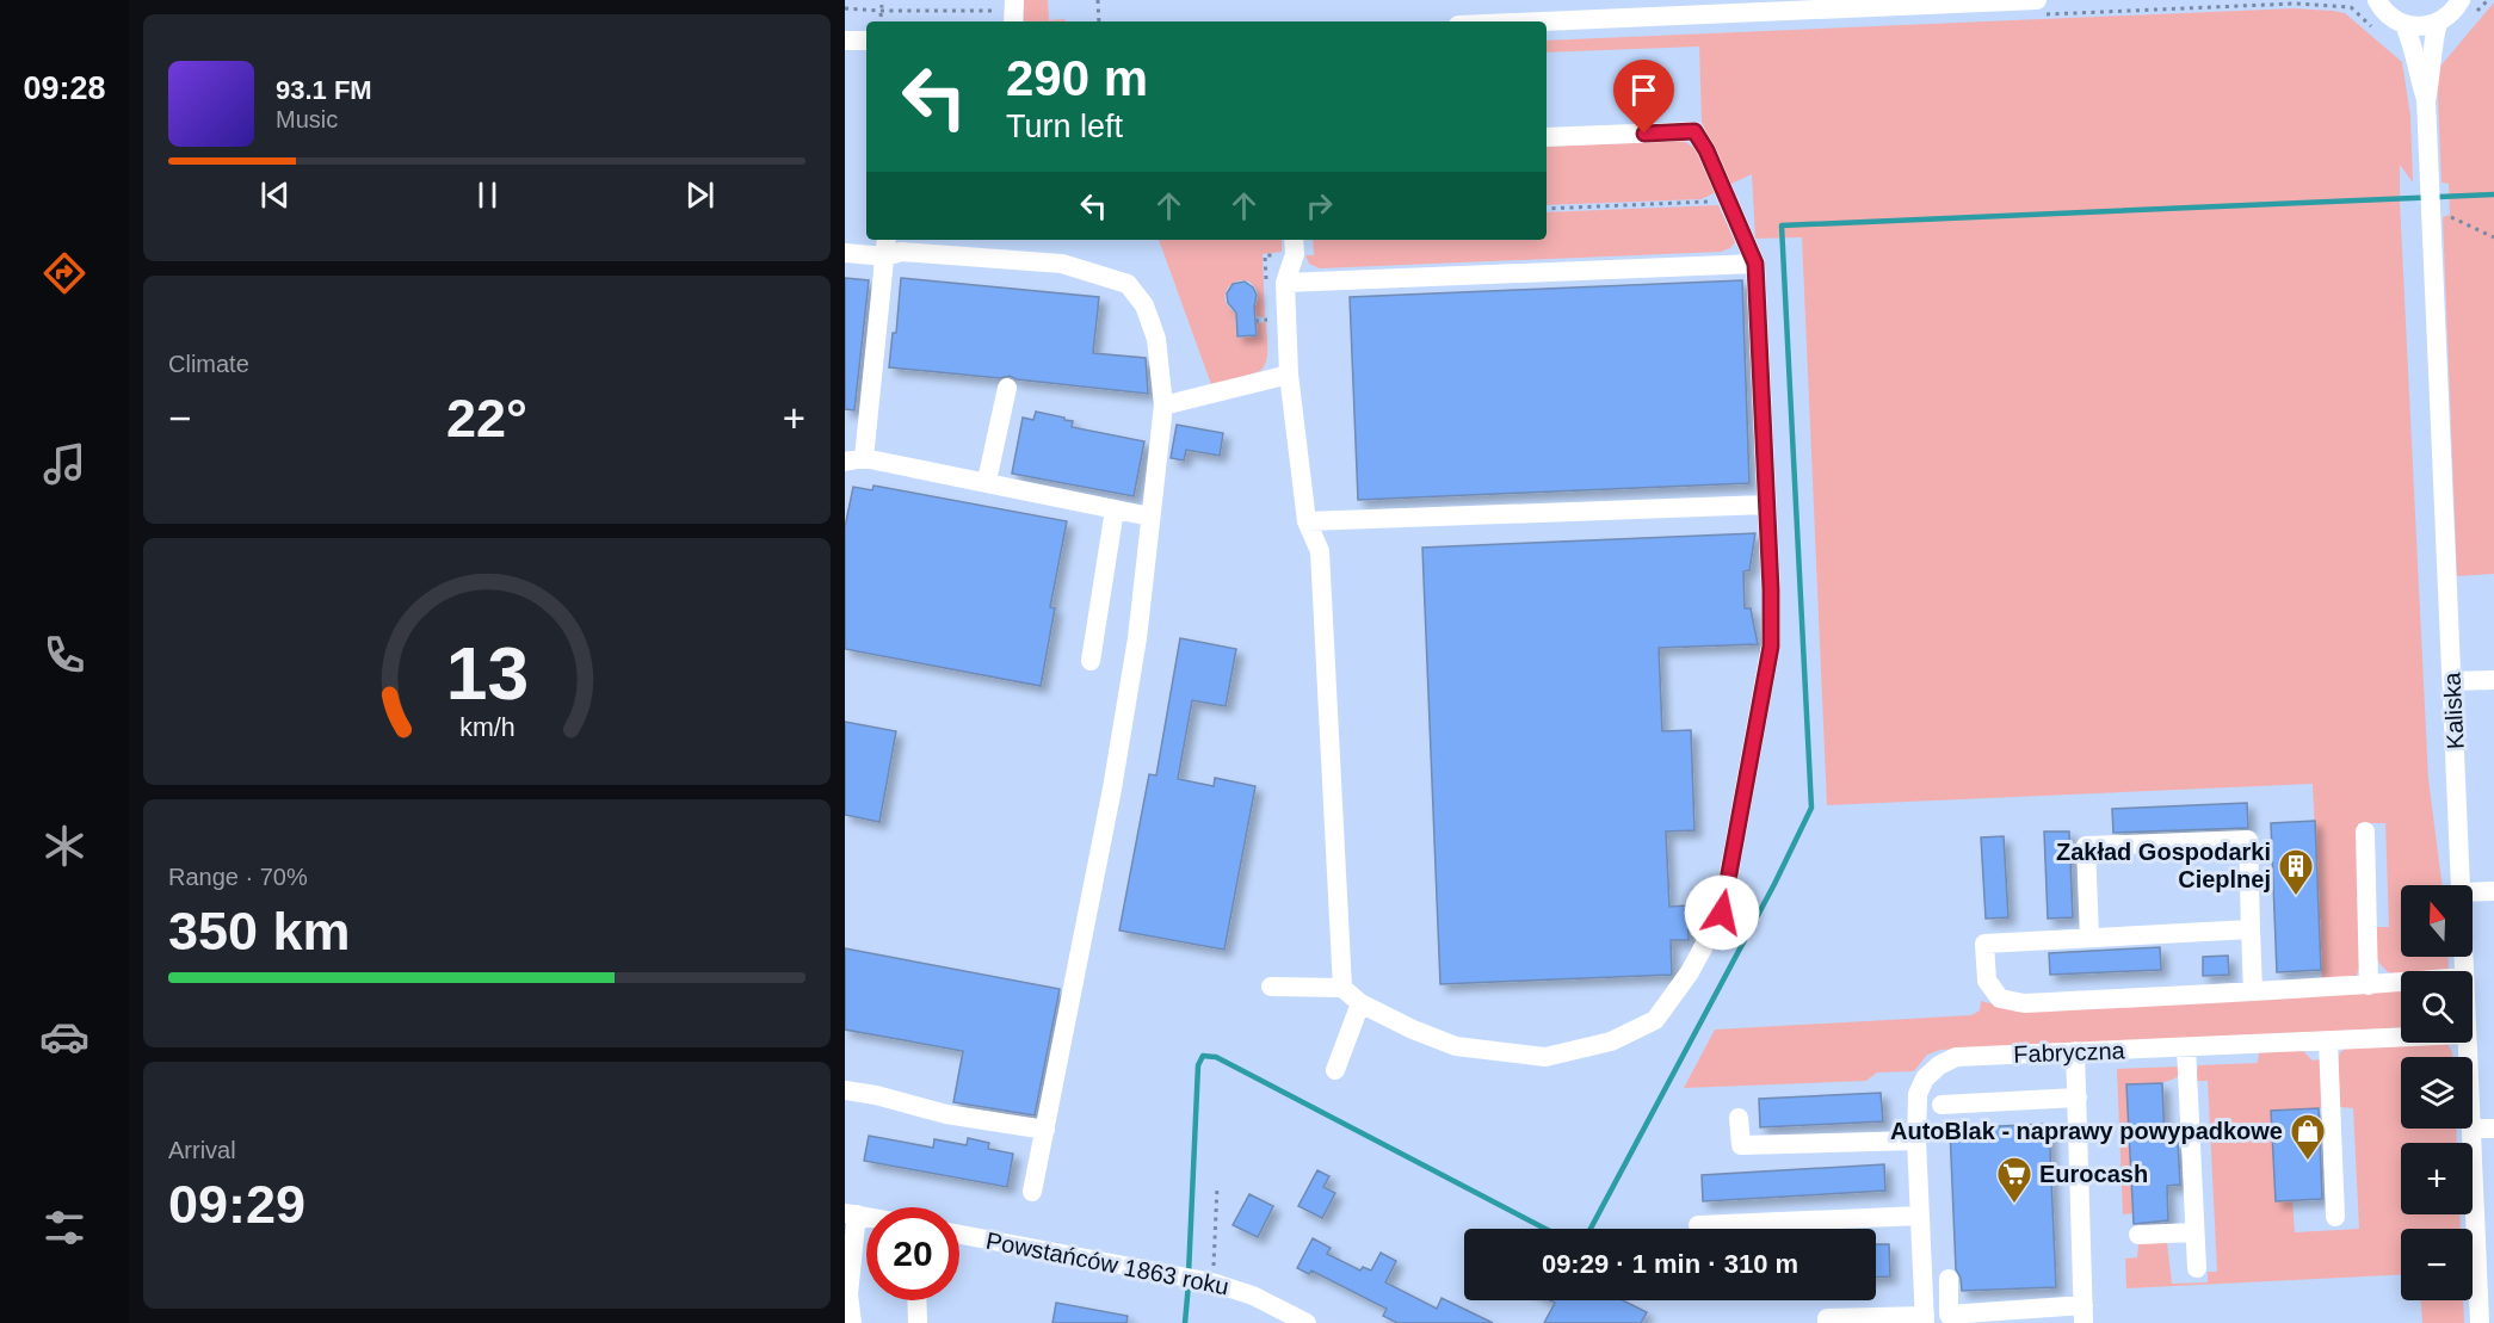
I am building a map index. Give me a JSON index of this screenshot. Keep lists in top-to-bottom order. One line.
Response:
{"streets":{"street":["Kaliska","Fabryczna","Powstańców 1863 roku"]},"places":{"building":["Zakład Gospodarki Cieplnej"],"shop":["AutoBlak - naprawy powypadkowe"],"supermarket":["Eurocash"]},"north":"top","page":{"tabs":"09:28","turn":["290 m","Turn left"],"song":["93.1 FM","Music"],"tile":["Climate",["Range · 70%","350 km"],["Arrival","09:29"]],"heat":["−","22°","+"],"map_buttons":["+","−"],"limit":"20","trip":"09:29 · 1 min · 310 m","gauge":["13","km/h"]}}
